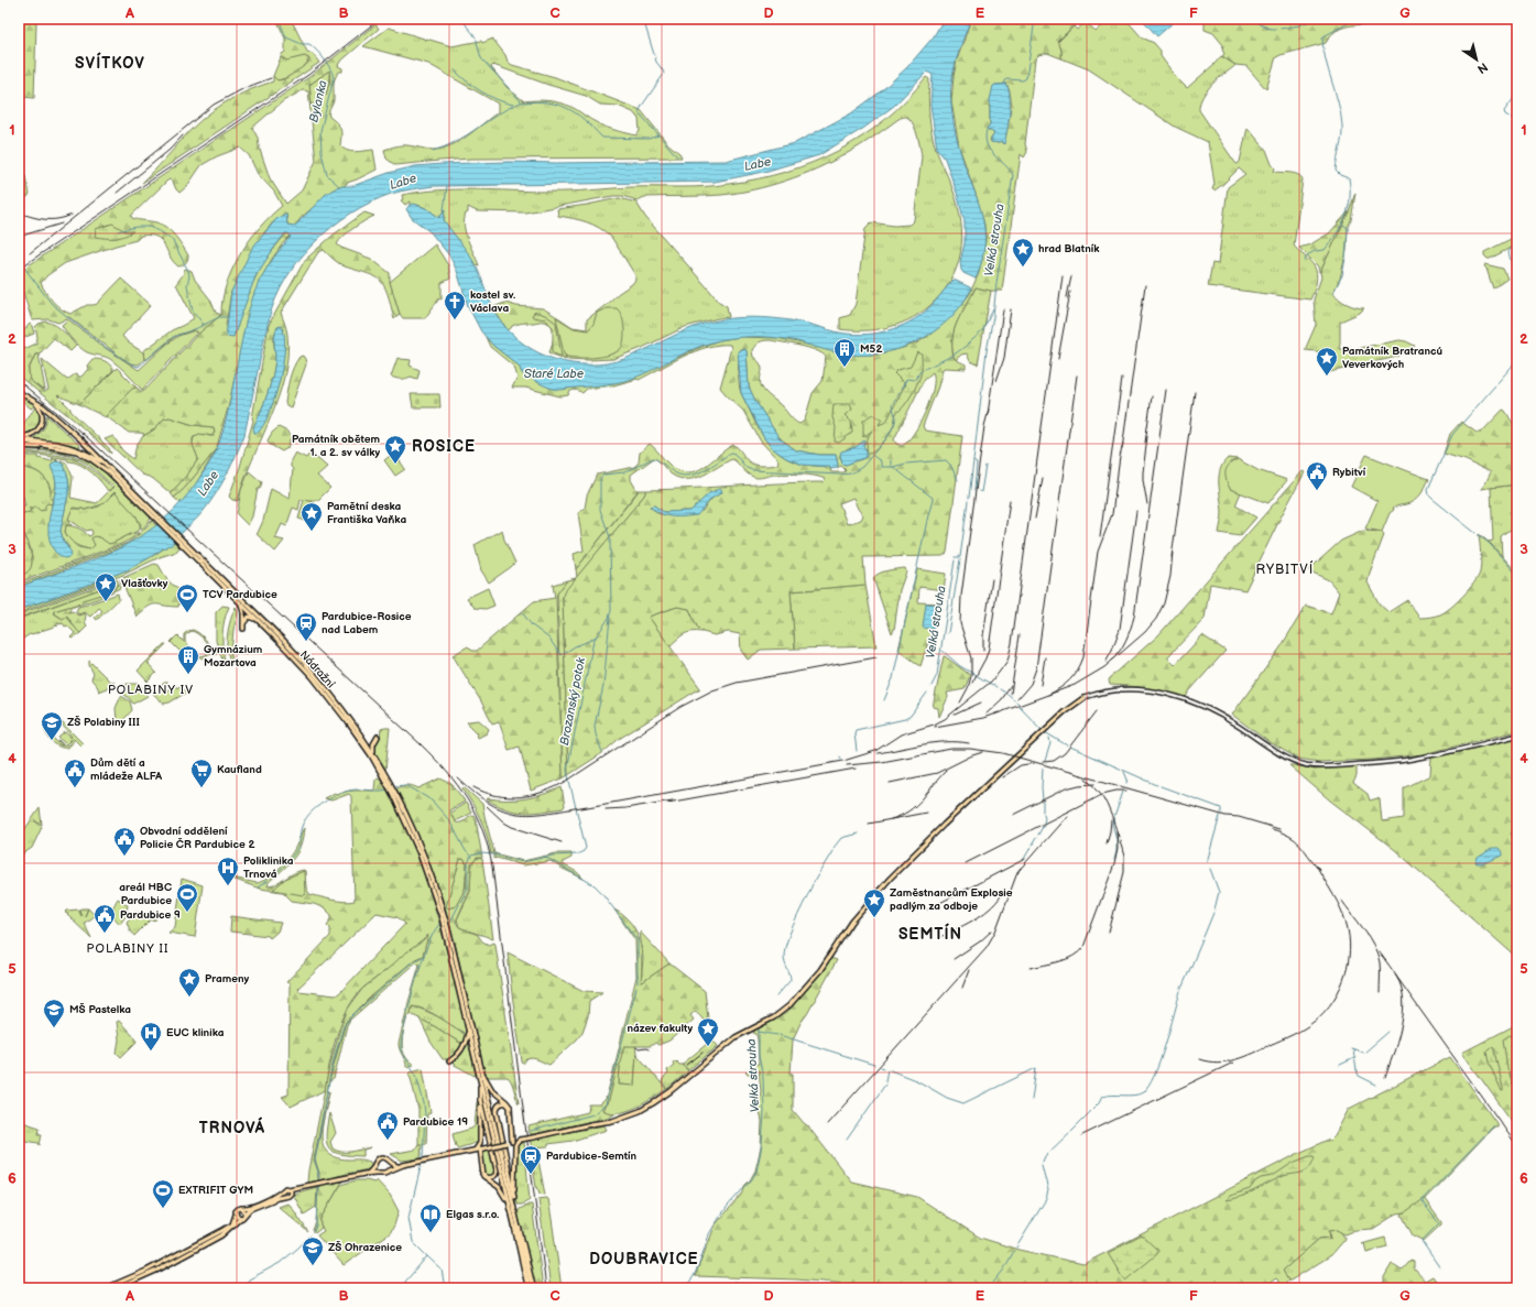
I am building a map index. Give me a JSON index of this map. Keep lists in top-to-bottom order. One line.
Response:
{"streets":{"main road":["Nádražní"]},"districts":["SVÍTKOV","ROSICE","RYBITVÍ","POLABINY IV","SEMTÍN","POLABINY II","TRNOVÁ","DOUBRAVICE"],"water":["Bylanka","Labe","Velká strouha","Staré Labe","Brozanský potok"],"places":{"place":["hrad Blatník","Památník Bratrancú Veverkových","Památník obětem 1. a 2. sv války","Pamětní deska Františka Vaňka","Vlašťovky","Zaměstnancům Explosie padlým za odboje","Prameny","název fakulty"],"church":["kostel sv. Václava"],"building":["M52","Gymnázium Mozartova"],"public building":["Rybitví","Dům dětí a mládeže ALFA","Obvodní oddělení Policie ČR Pardubice 2","Pardubice 9","Pardubice 19"],"sports":["TCV Pardubice","areál HBC Pardubice","EXTRIFIT GYM"],"station":["Pardubice-Rosice nad Labem","Pardubice-Semtín"],"school or university":["ZŠ Polabiny III","MŠ Pastelka","ZŠ Ohrazenice"],"supermarket":["Kaufland"],"hospital":["Poliklinika Trnová","EUC klinika"],"library":["Elgas s.r.o."]},"north":"bottom right","grid":{"columns":["A","B","C","D","E","F","G"],"rows":["1","2","3","4","5","6"]}}
